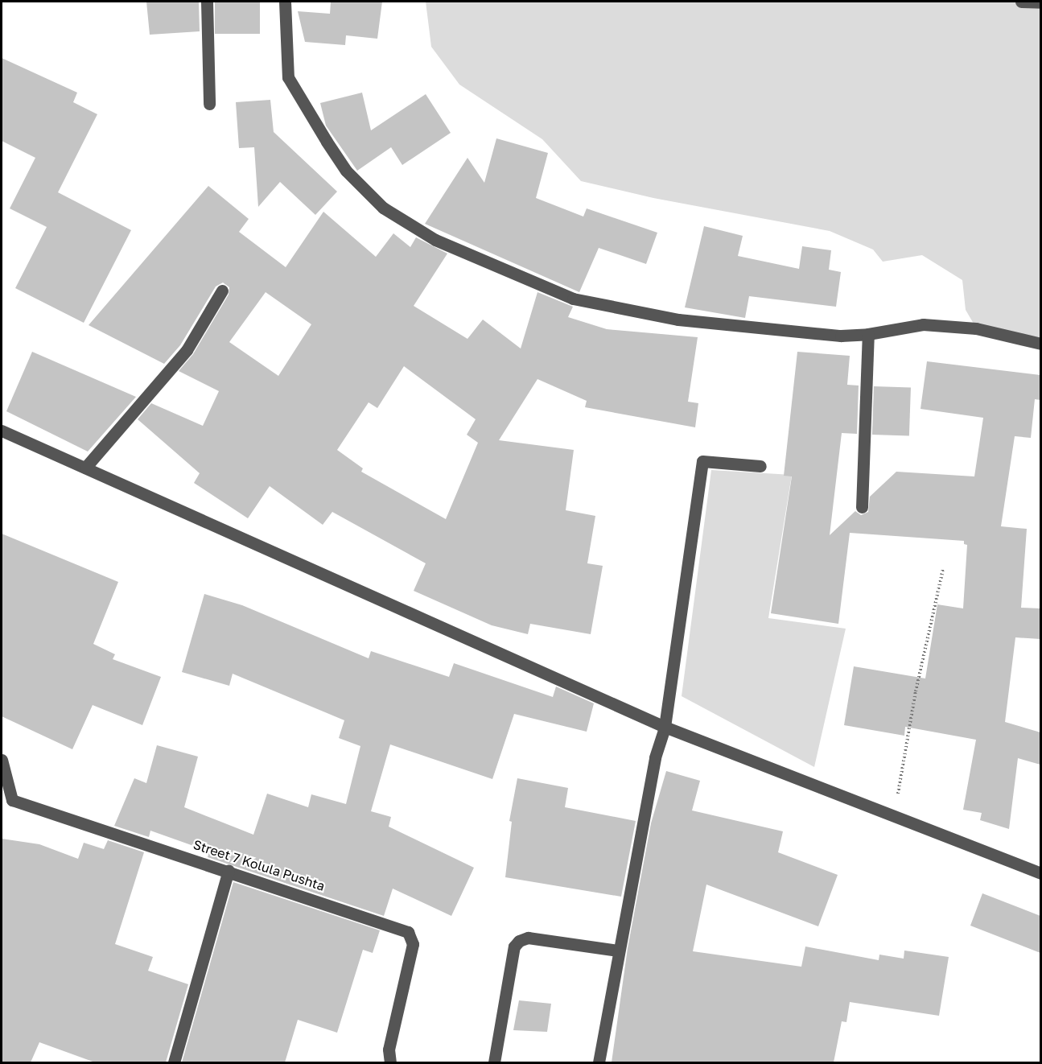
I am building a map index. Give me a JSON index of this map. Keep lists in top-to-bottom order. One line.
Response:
{"streets":{"street":["Street 7 Kolula Pushta"]}}
